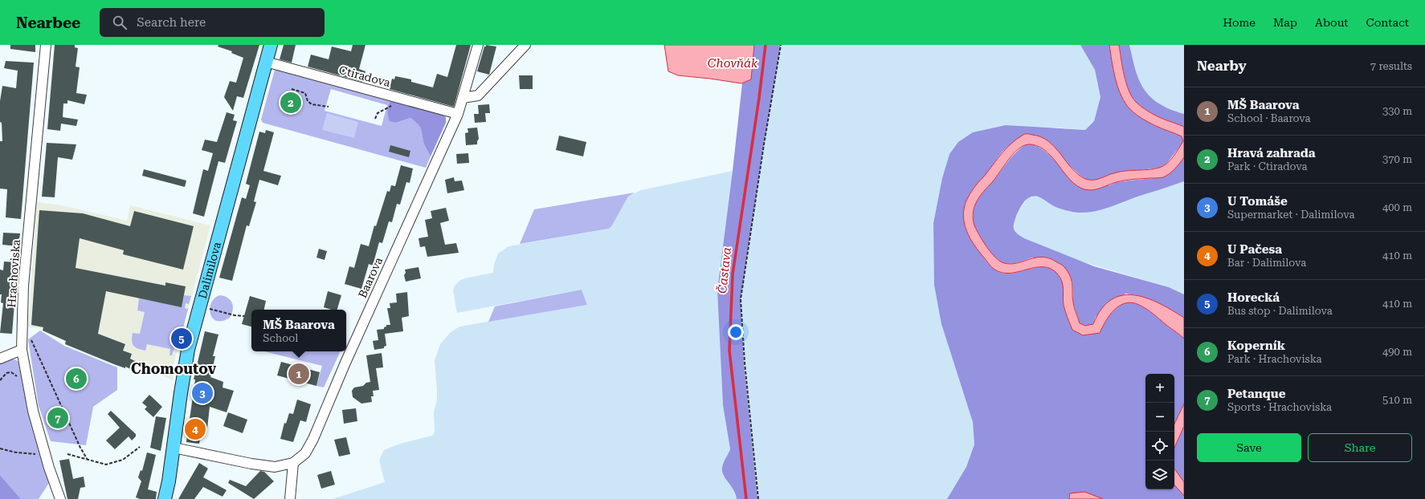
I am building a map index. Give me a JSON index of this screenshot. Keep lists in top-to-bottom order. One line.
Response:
{"streets":{"main road":["Dalimilova"],"street":["Ctiradova","Hrachoviska","Baarova"]},"crossings":[["Ctiradova","Dalimilova"],["Ctiradova","Baarova"],["Dalimilova","Baarova"]],"districts":["Chomoutov"],"water":["Chovňák","Častava"],"page":{"header":"Nearbee","search":"Search here","nav":["Home","Map","About","Contact"],"heading":["Nearby","7 results"],"list":[{"mark":"1","name":"MŠ Baarova","note":"School · Baarova","value":"330 m"},{"mark":"2","name":"Hravá zahrada","note":"Park · Ctiradova","value":"370 m"},{"mark":"3","name":"U Tomáše","note":"Supermarket · Dalimilova","value":"400 m"},{"mark":"4","name":"U Pačesa","note":"Bar · Dalimilova","value":"410 m"},{"mark":"5","name":"Horecká","note":"Bus stop · Dalimilova","value":"410 m"},{"mark":"6","name":"Koperník","note":"Park · Hrachoviska","value":"490 m"},{"mark":"7","name":"Petanque","note":"Sports · Hrachoviska","value":"510 m"}],"pins":["2","5","1","6","3","7","4"],"popup":["MŠ Baarova","School"],"map_buttons":["+","−"],"buttons":["Save","Share"]}}
